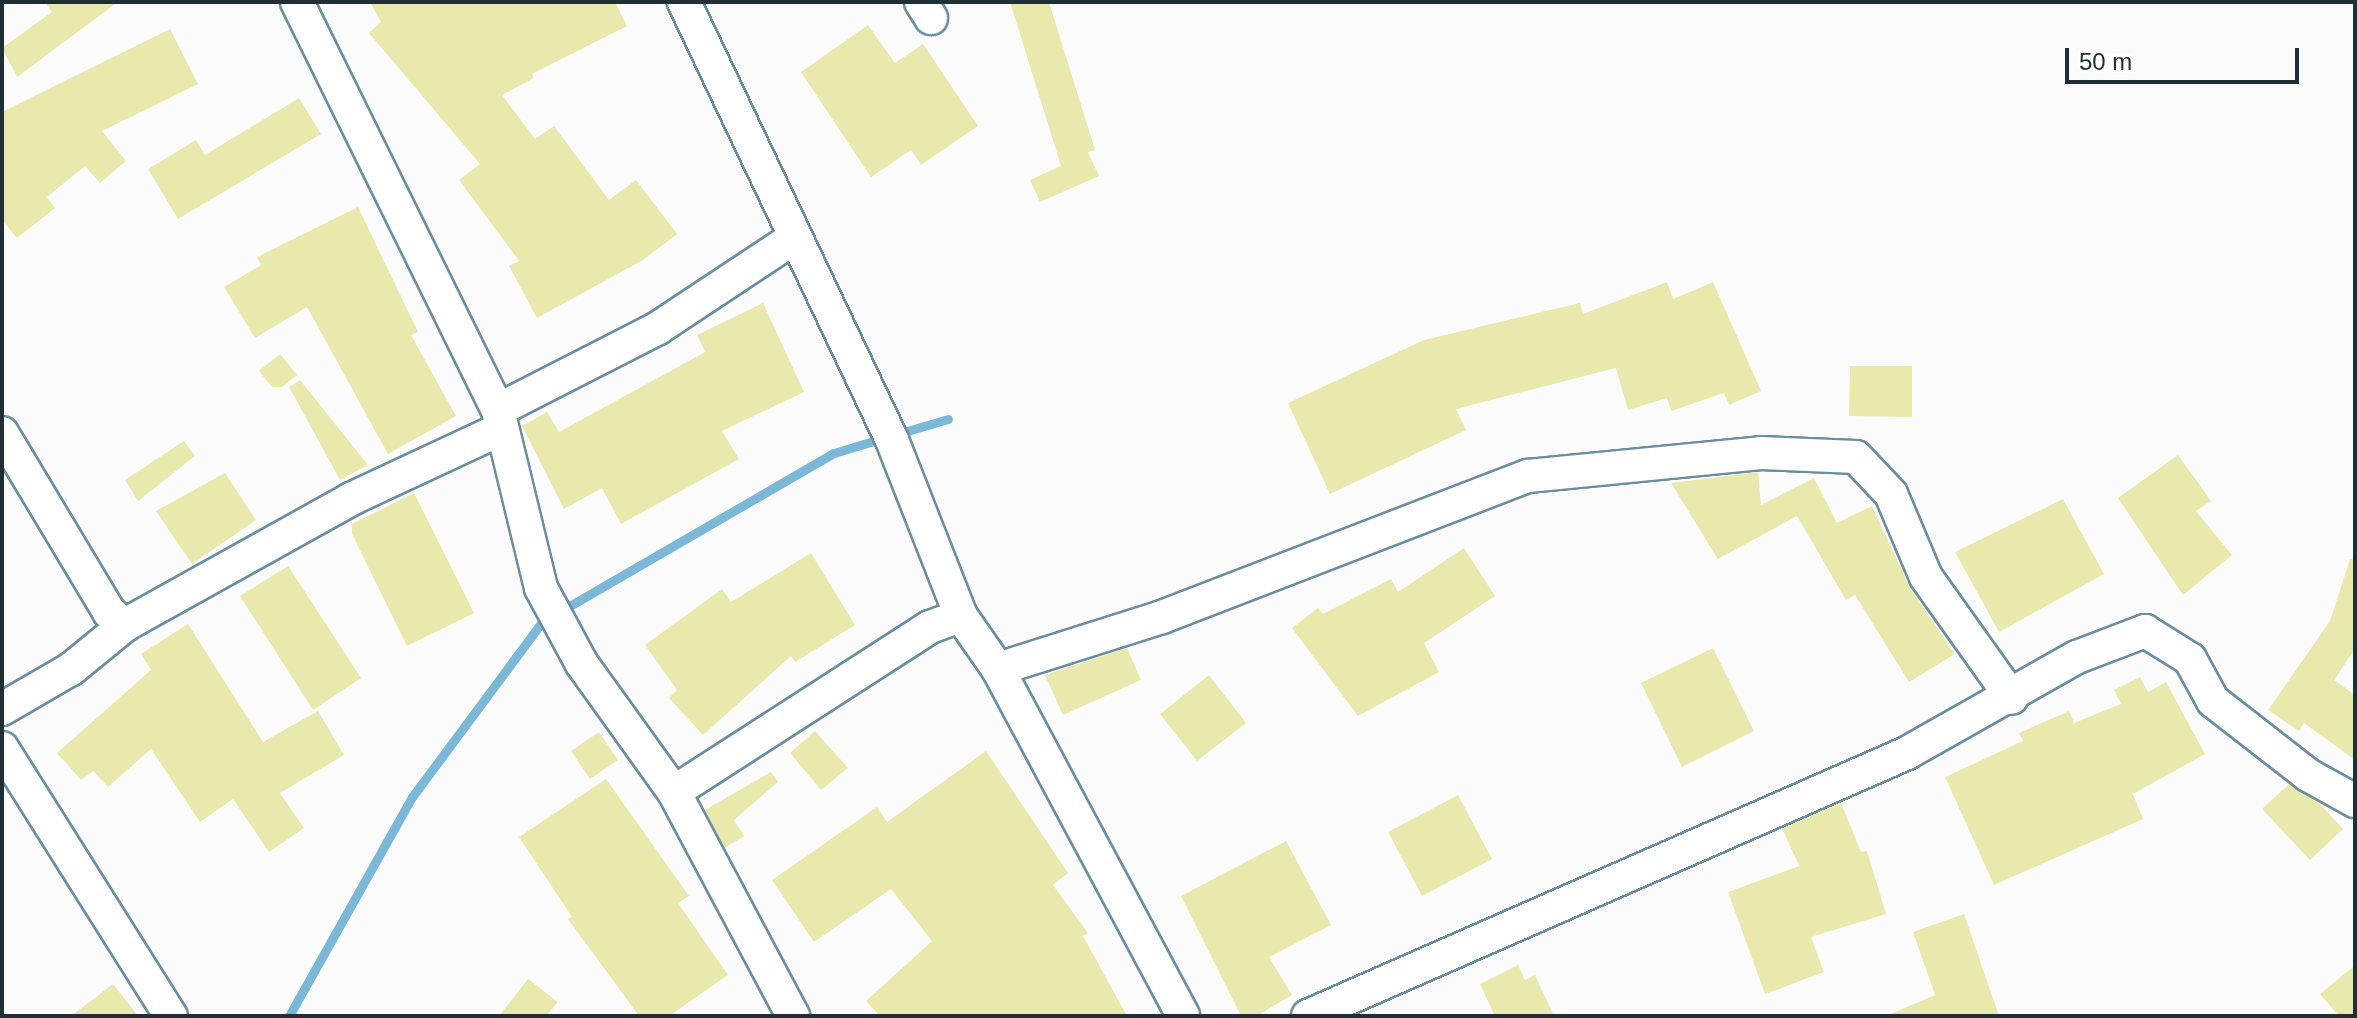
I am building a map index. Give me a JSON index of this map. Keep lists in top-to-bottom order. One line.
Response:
{"scale_bar":"50 m"}
